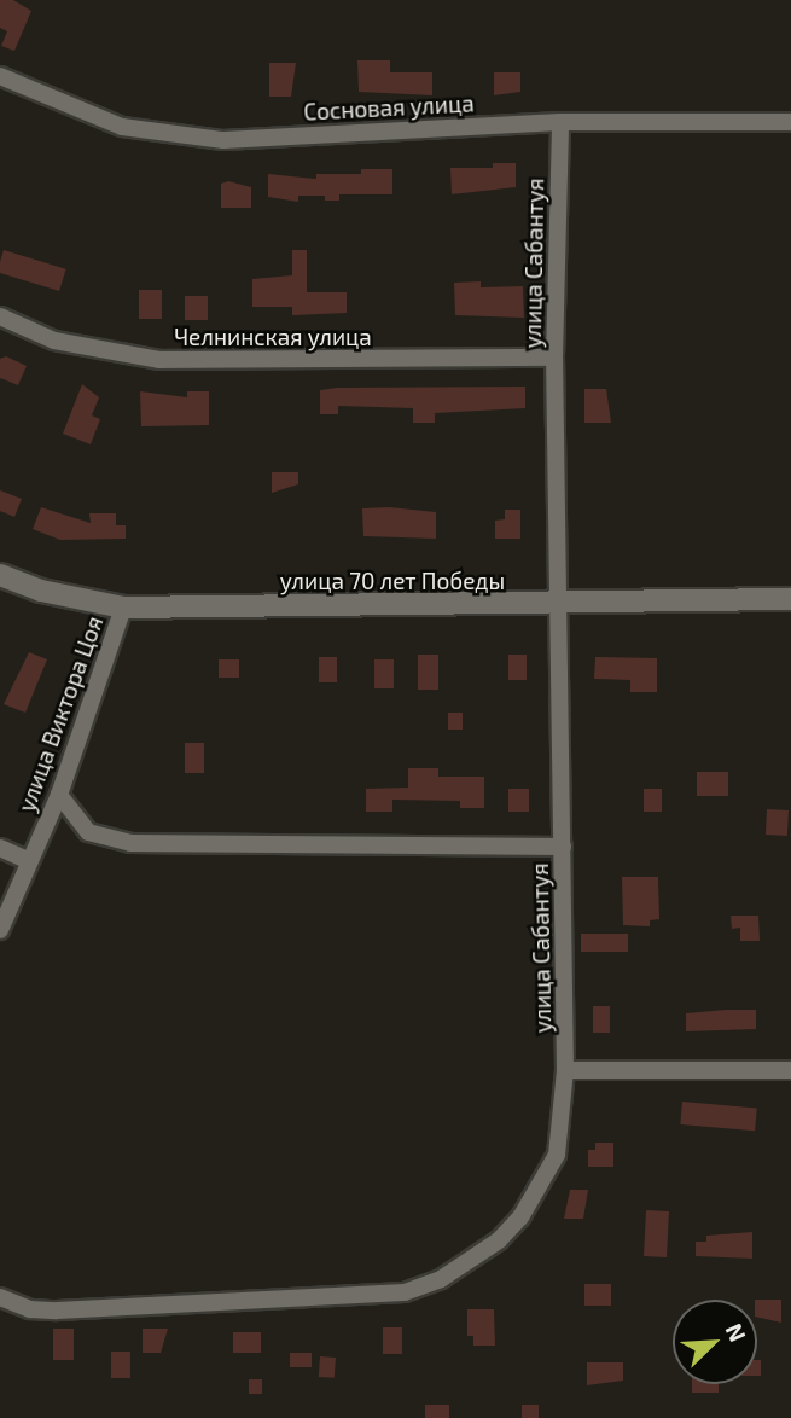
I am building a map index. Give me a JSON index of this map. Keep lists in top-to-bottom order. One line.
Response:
{"streets":{"street":["Сосновая улица","улица Сабантуя","Челнинская улица","улица 70 лет Победы","улица Виктора Цоя"]},"crossings":[["Сосновая улица","улица Сабантуя"],["улица Сабантуя","Челнинская улица"],["улица Сабантуя","улица 70 лет Победы"],["улица 70 лет Победы","улица Виктора Цоя"]],"north":"top right"}
